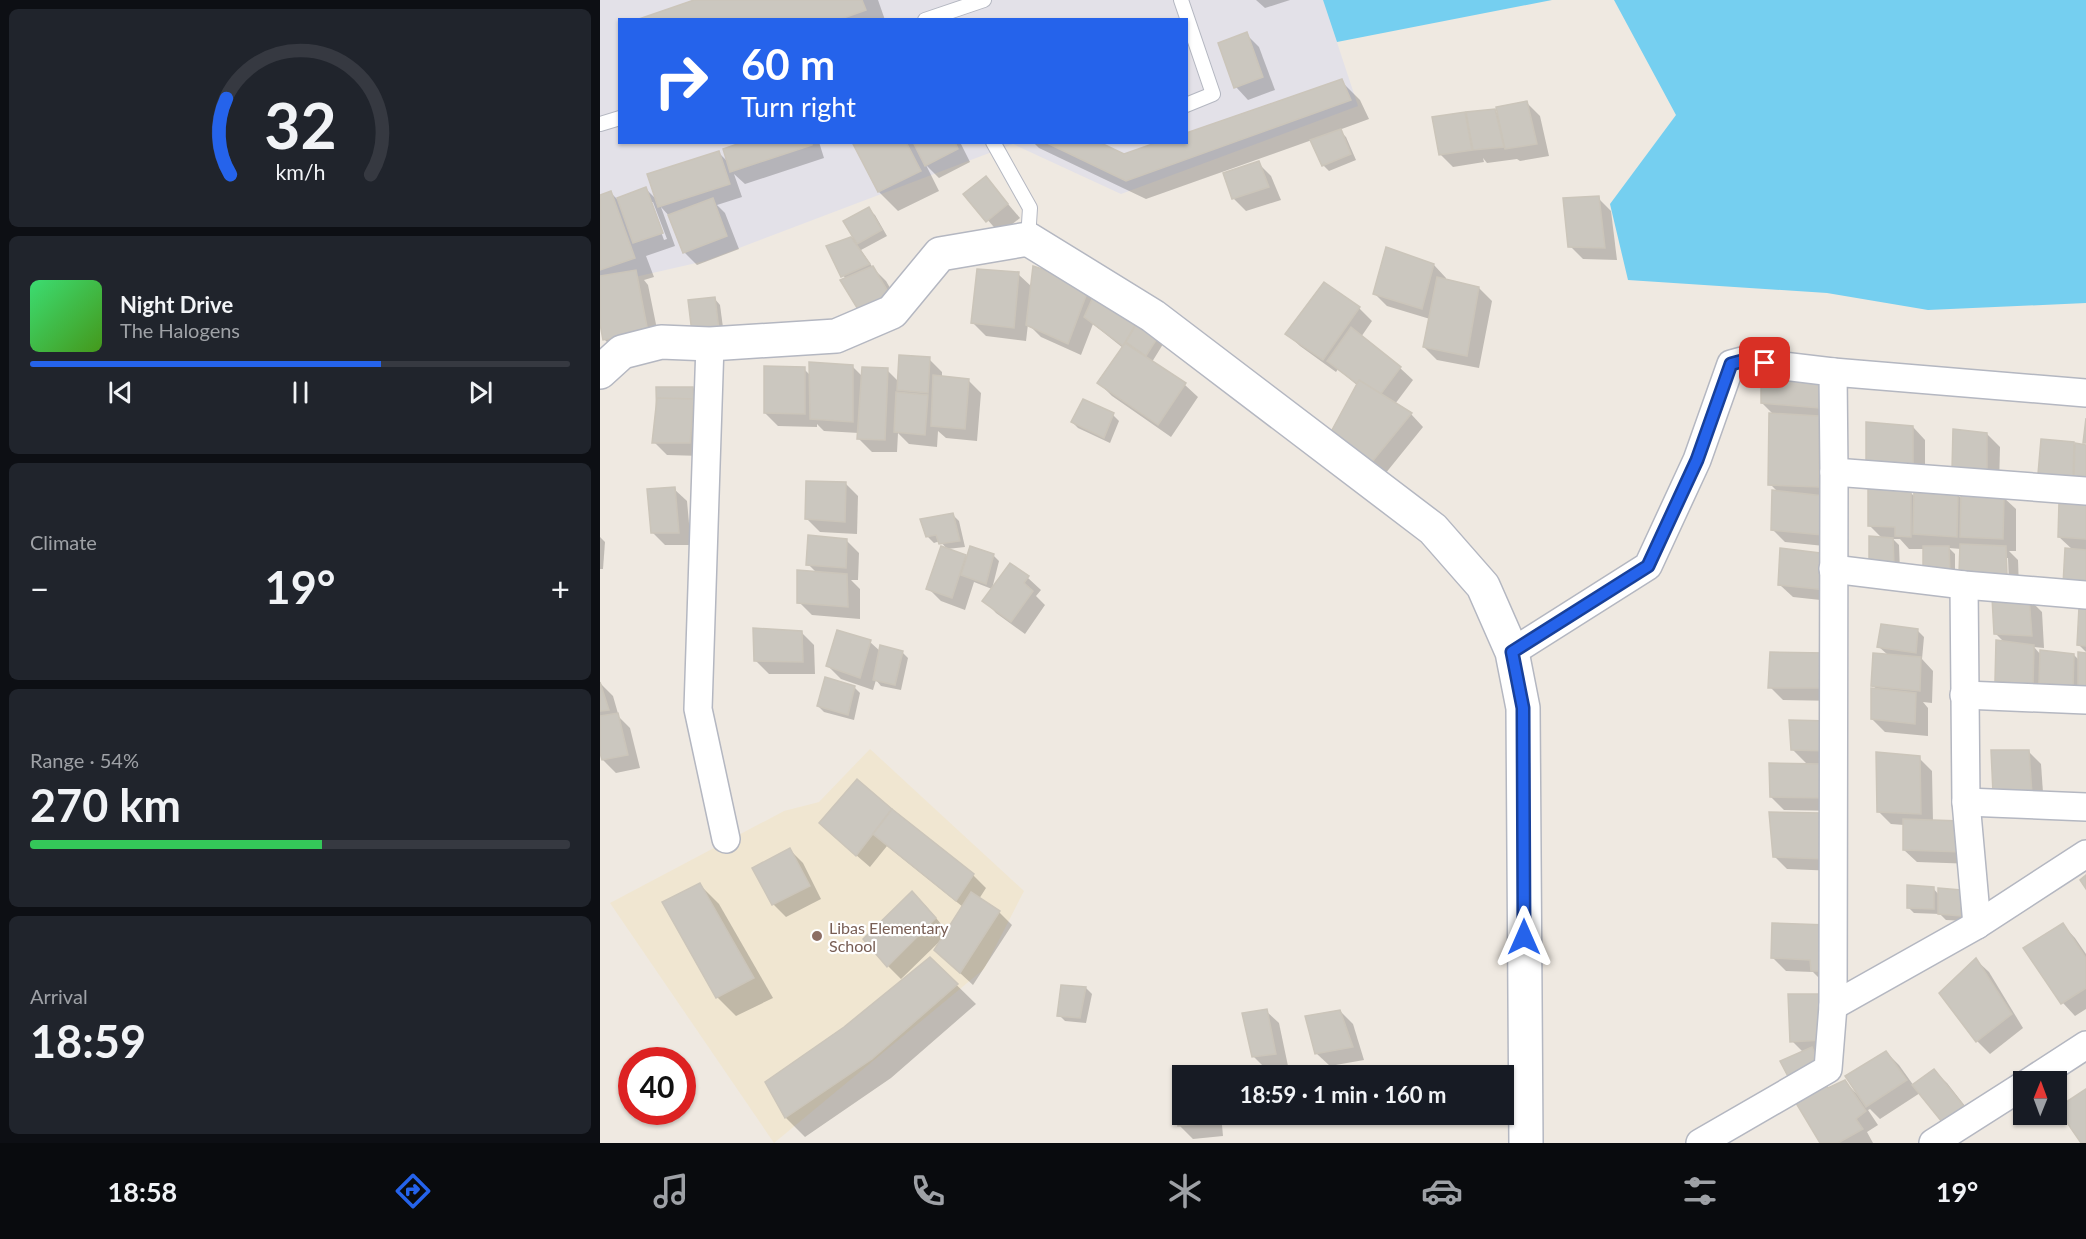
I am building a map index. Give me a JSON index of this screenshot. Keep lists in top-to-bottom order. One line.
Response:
{"places":["Libas Elementary School"],"north":"top","page":{"turn":["60 m","Turn right"],"song":["Night Drive","The Halogens"],"tile":["Climate",["Range · 54%","270 km"],["Arrival","18:59"]],"heat":["−","19°","+"],"limit":"40","trip":"18:59 · 1 min · 160 m","tabs":["18:58","19°"],"gauge":["32","km/h"]}}
